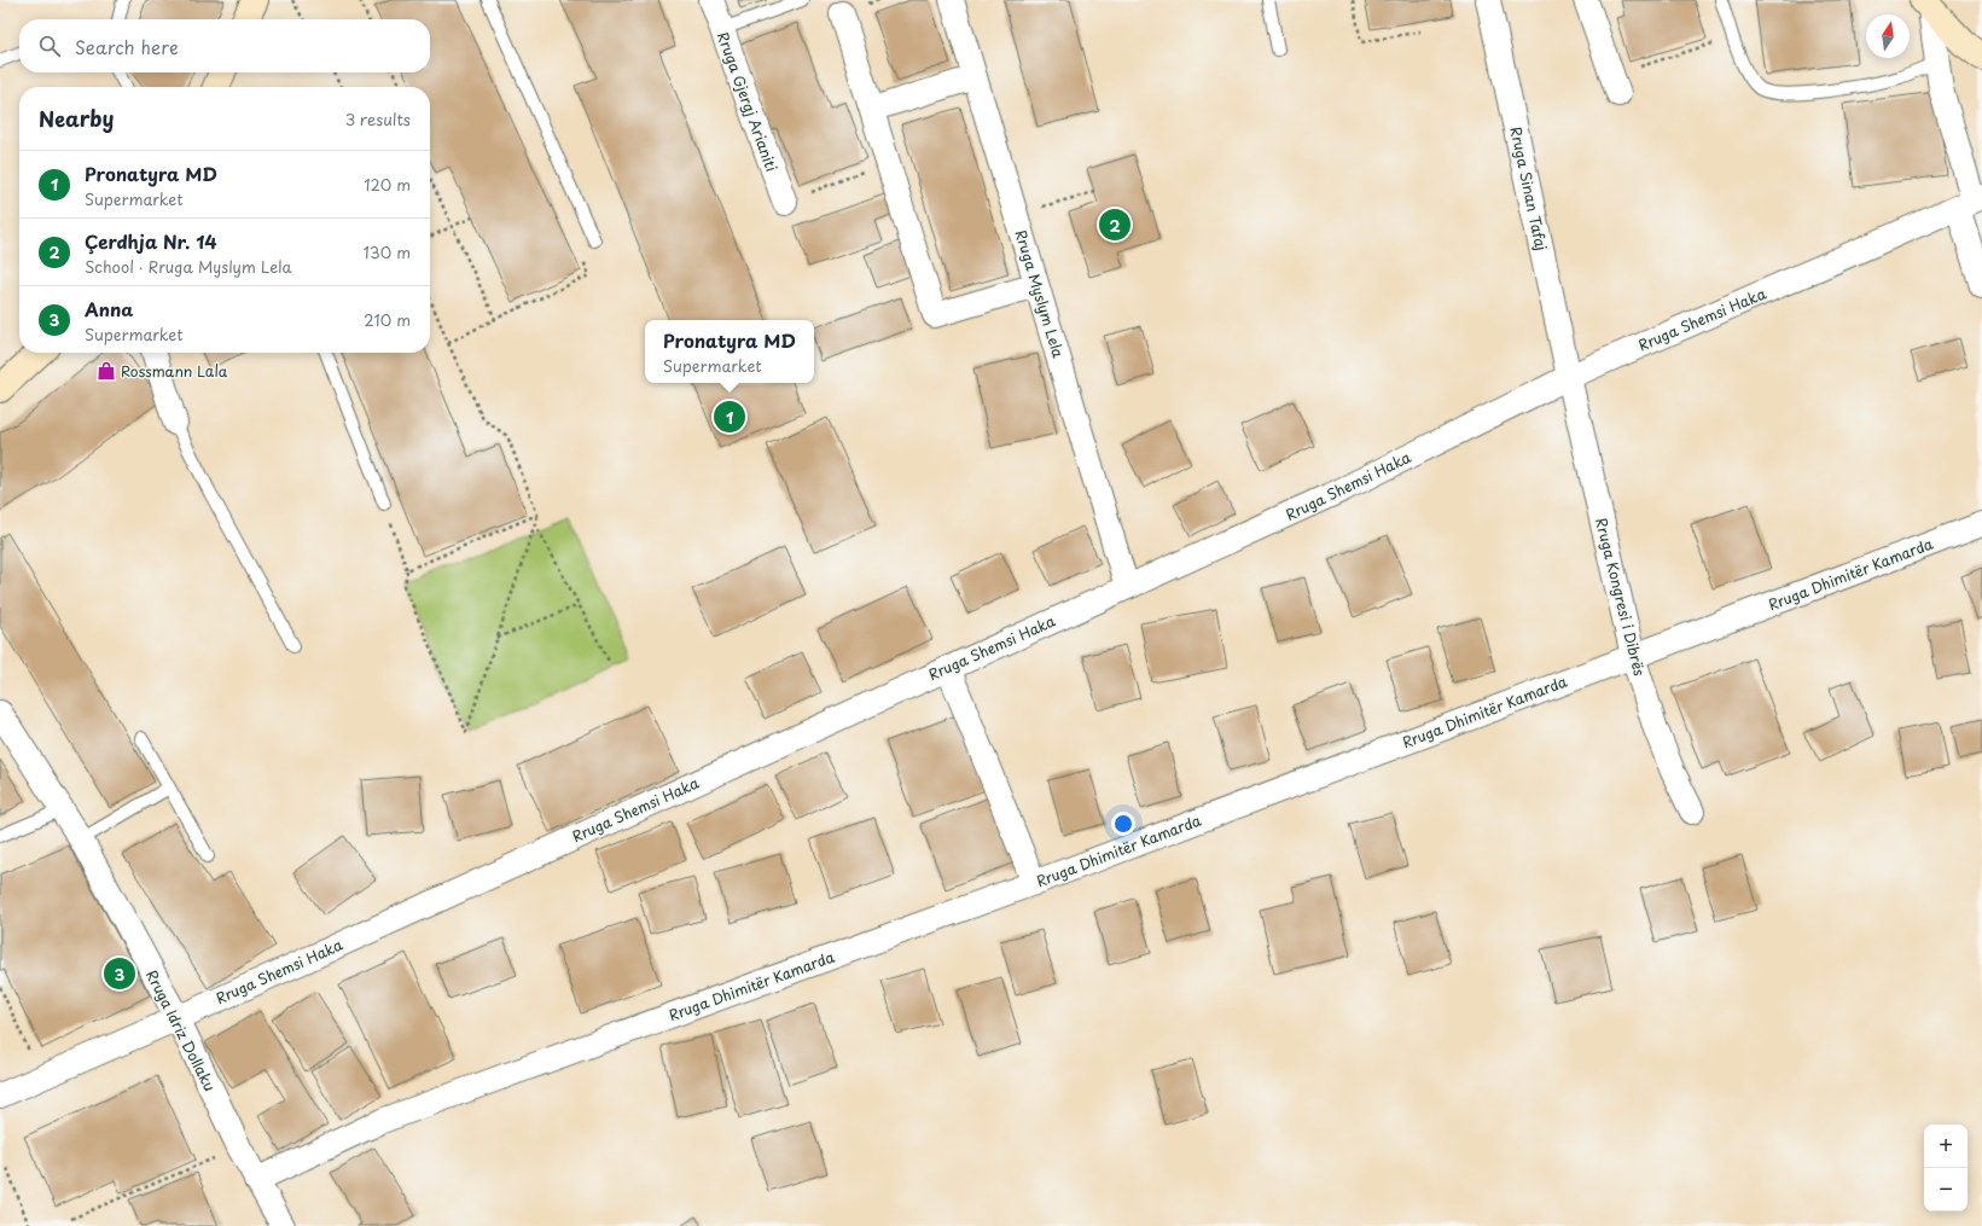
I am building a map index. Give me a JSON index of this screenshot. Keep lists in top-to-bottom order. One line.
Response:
{"streets":{"street":["Rruga Gjergj Arianiti","Rruga Sinan Tafaj","Rruga Myslym Lela","Rruga Shemsi Haka","Rruga Dhimitër Kamarda","Rruga Kongresi i Dibrës","Rruga Idriz Dollaku"]},"crossings":[["Rruga Sinan Tafaj","Rruga Shemsi Haka"],["Rruga Sinan Tafaj","Rruga Kongresi i Dibrës"],["Rruga Myslym Lela","Rruga Shemsi Haka"],["Rruga Shemsi Haka","Rruga Kongresi i Dibrës"],["Rruga Shemsi Haka","Rruga Idriz Dollaku"],["Rruga Dhimitër Kamarda","Rruga Kongresi i Dibrës"],["Rruga Dhimitër Kamarda","Rruga Idriz Dollaku"]],"places":{"shop":["Rossmann Lala"]},"north":"top","page":{"search":"Search here","heading":["Nearby","3 results"],"list":[{"mark":"1","name":"Pronatyra MD","note":"Supermarket","value":"120 m"},{"mark":"2","name":"Çerdhja Nr. 14","note":"School · Rruga Myslym Lela","value":"130 m"},{"mark":"3","name":"Anna","note":"Supermarket","value":"210 m"}],"pins":["2","1","3"],"popup":["Pronatyra MD","Supermarket"],"map_buttons":["+","−"]}}
